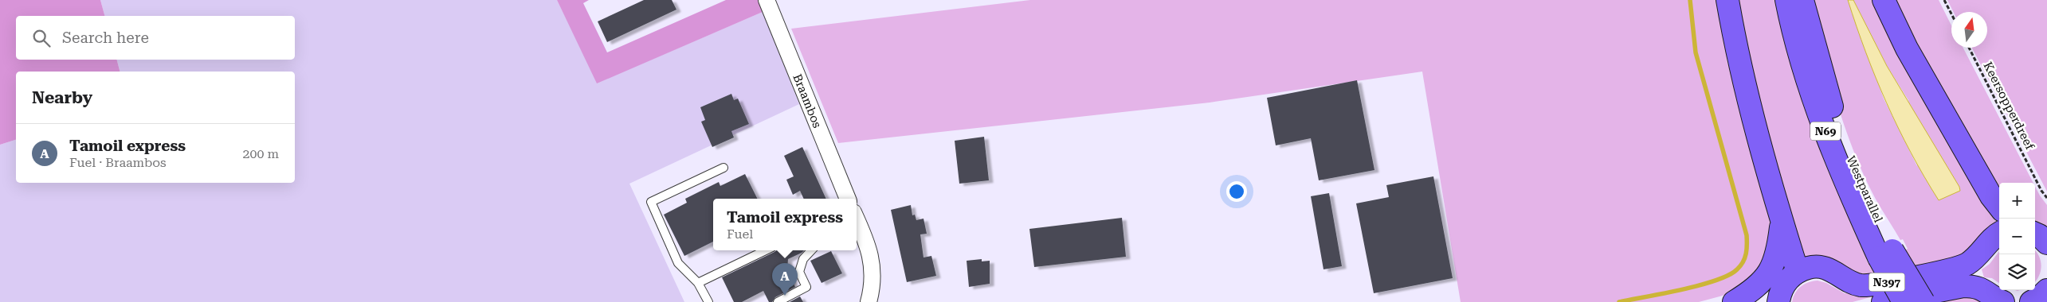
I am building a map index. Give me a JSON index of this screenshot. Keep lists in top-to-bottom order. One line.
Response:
{"streets":{"main road":["N69","Westparallel","N397"],"street":["Braambos"],"path":["Keersopperdreef"]},"north":"top","page":{"search":"Search here","heading":"Nearby","list":[{"mark":"A","name":"Tamoil express","note":"Fuel · Braambos","value":"200 m"}],"map_buttons":["+","−"],"popup":["Tamoil express","Fuel"],"pins":"A"}}
